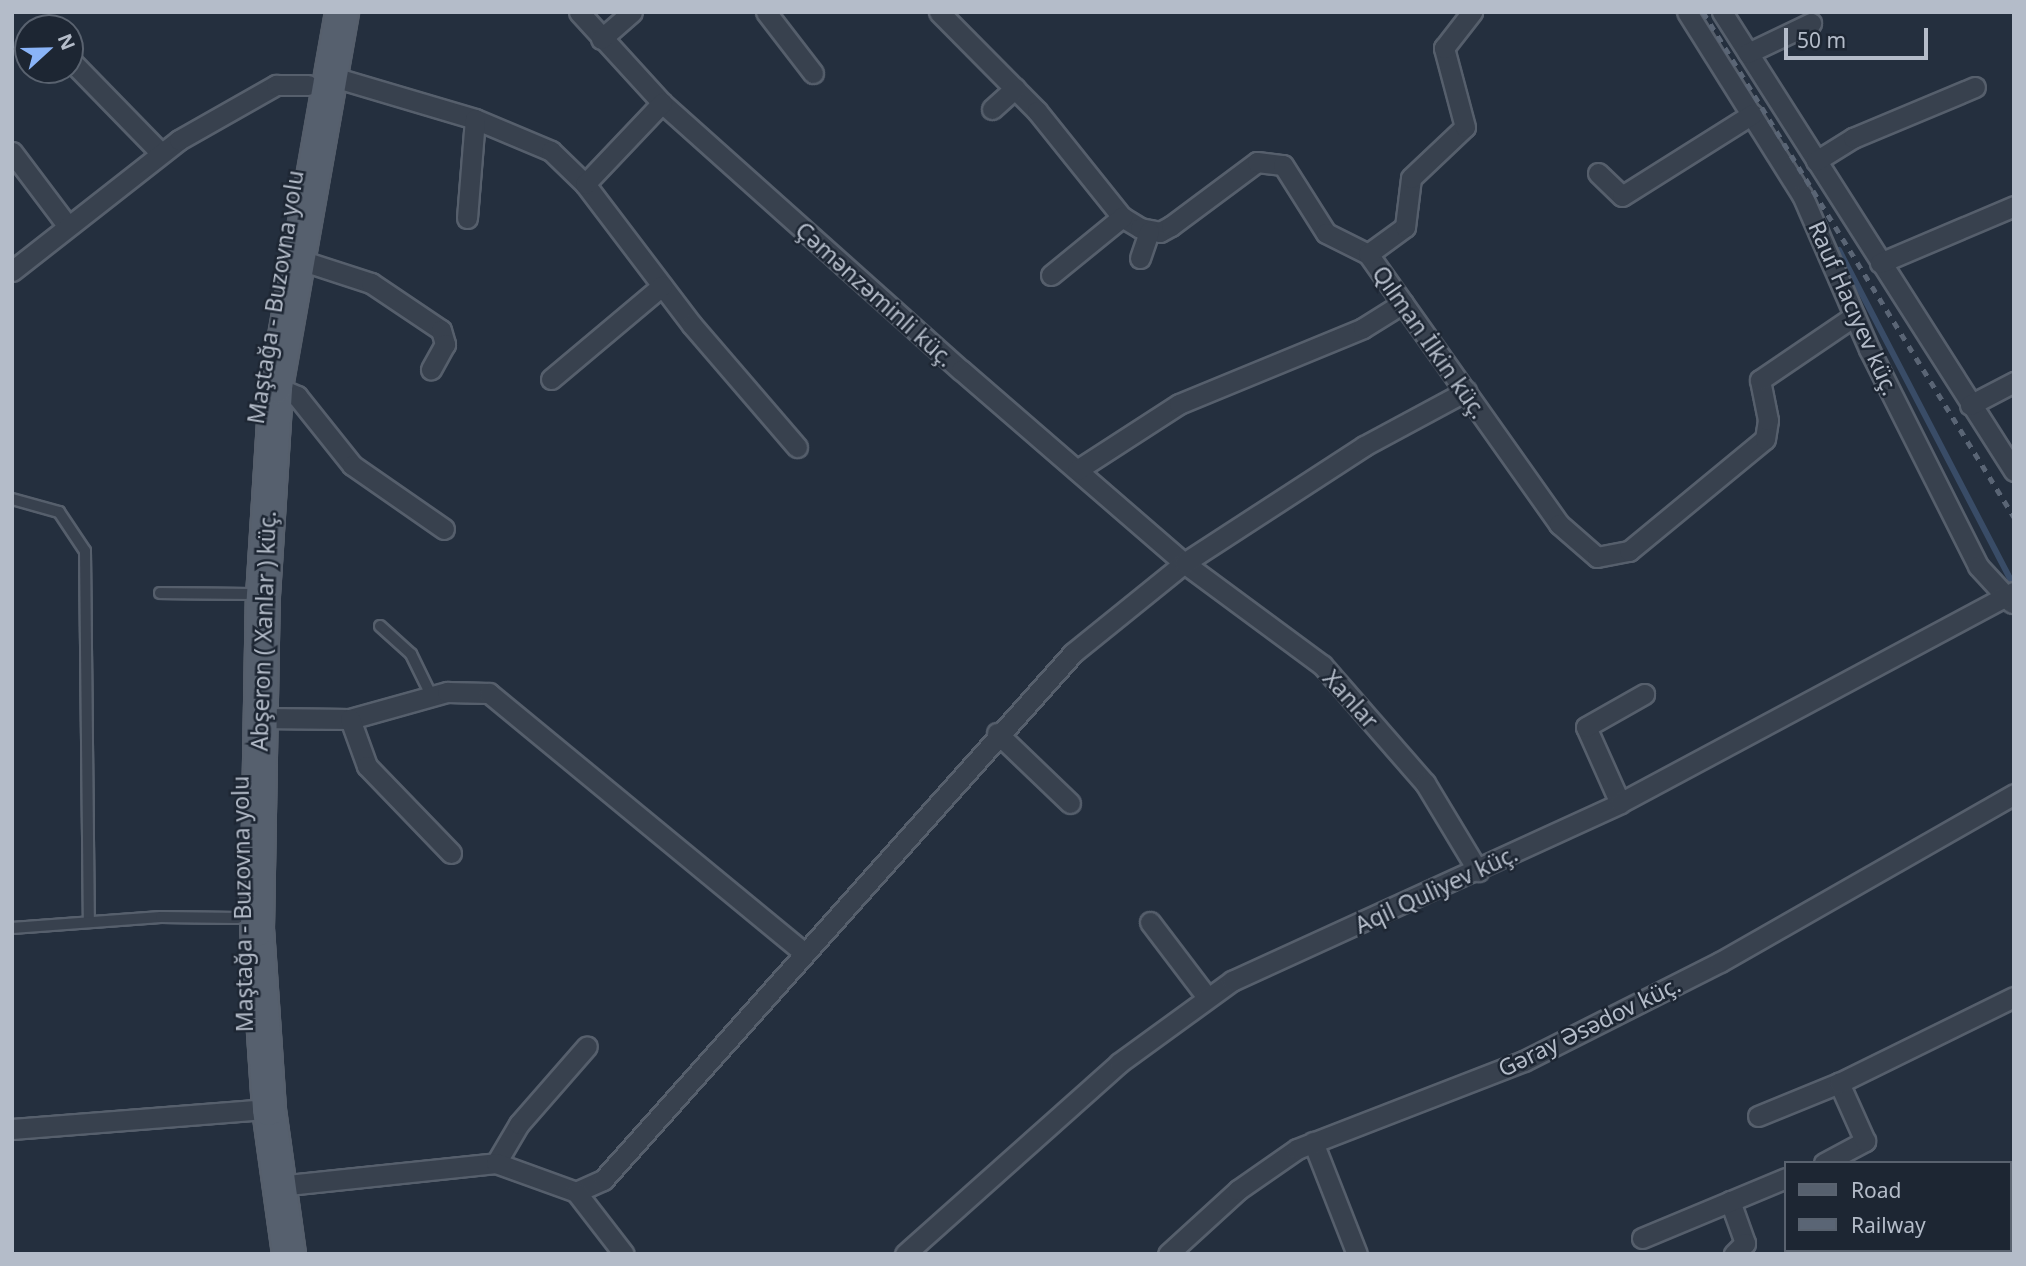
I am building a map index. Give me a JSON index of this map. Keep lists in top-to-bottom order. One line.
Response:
{"streets":{"main road":["Maştağa - Buzovna yolu","Abşeron ( Xanlar ) küç."],"street":["Çəmənzəminli küç.","Rauf Hacıyev küç.","Qılman İlkin küç.","Xanlar","Aqil Quliyev küç.","Gəray Əsədov küç."]},"crossings":[["Çəmənzəminli küç.","Xanlar"],["Maştağa - Buzovna yolu","Abşeron ( Xanlar ) küç."],["Rauf Hacıyev küç.","Qılman İlkin küç."],["Rauf Hacıyev küç.","Aqil Quliyev küç."],["Xanlar","Aqil Quliyev küç."]],"legend":["Road","Railway"],"scale_bar":"50 m","north":"right"}
